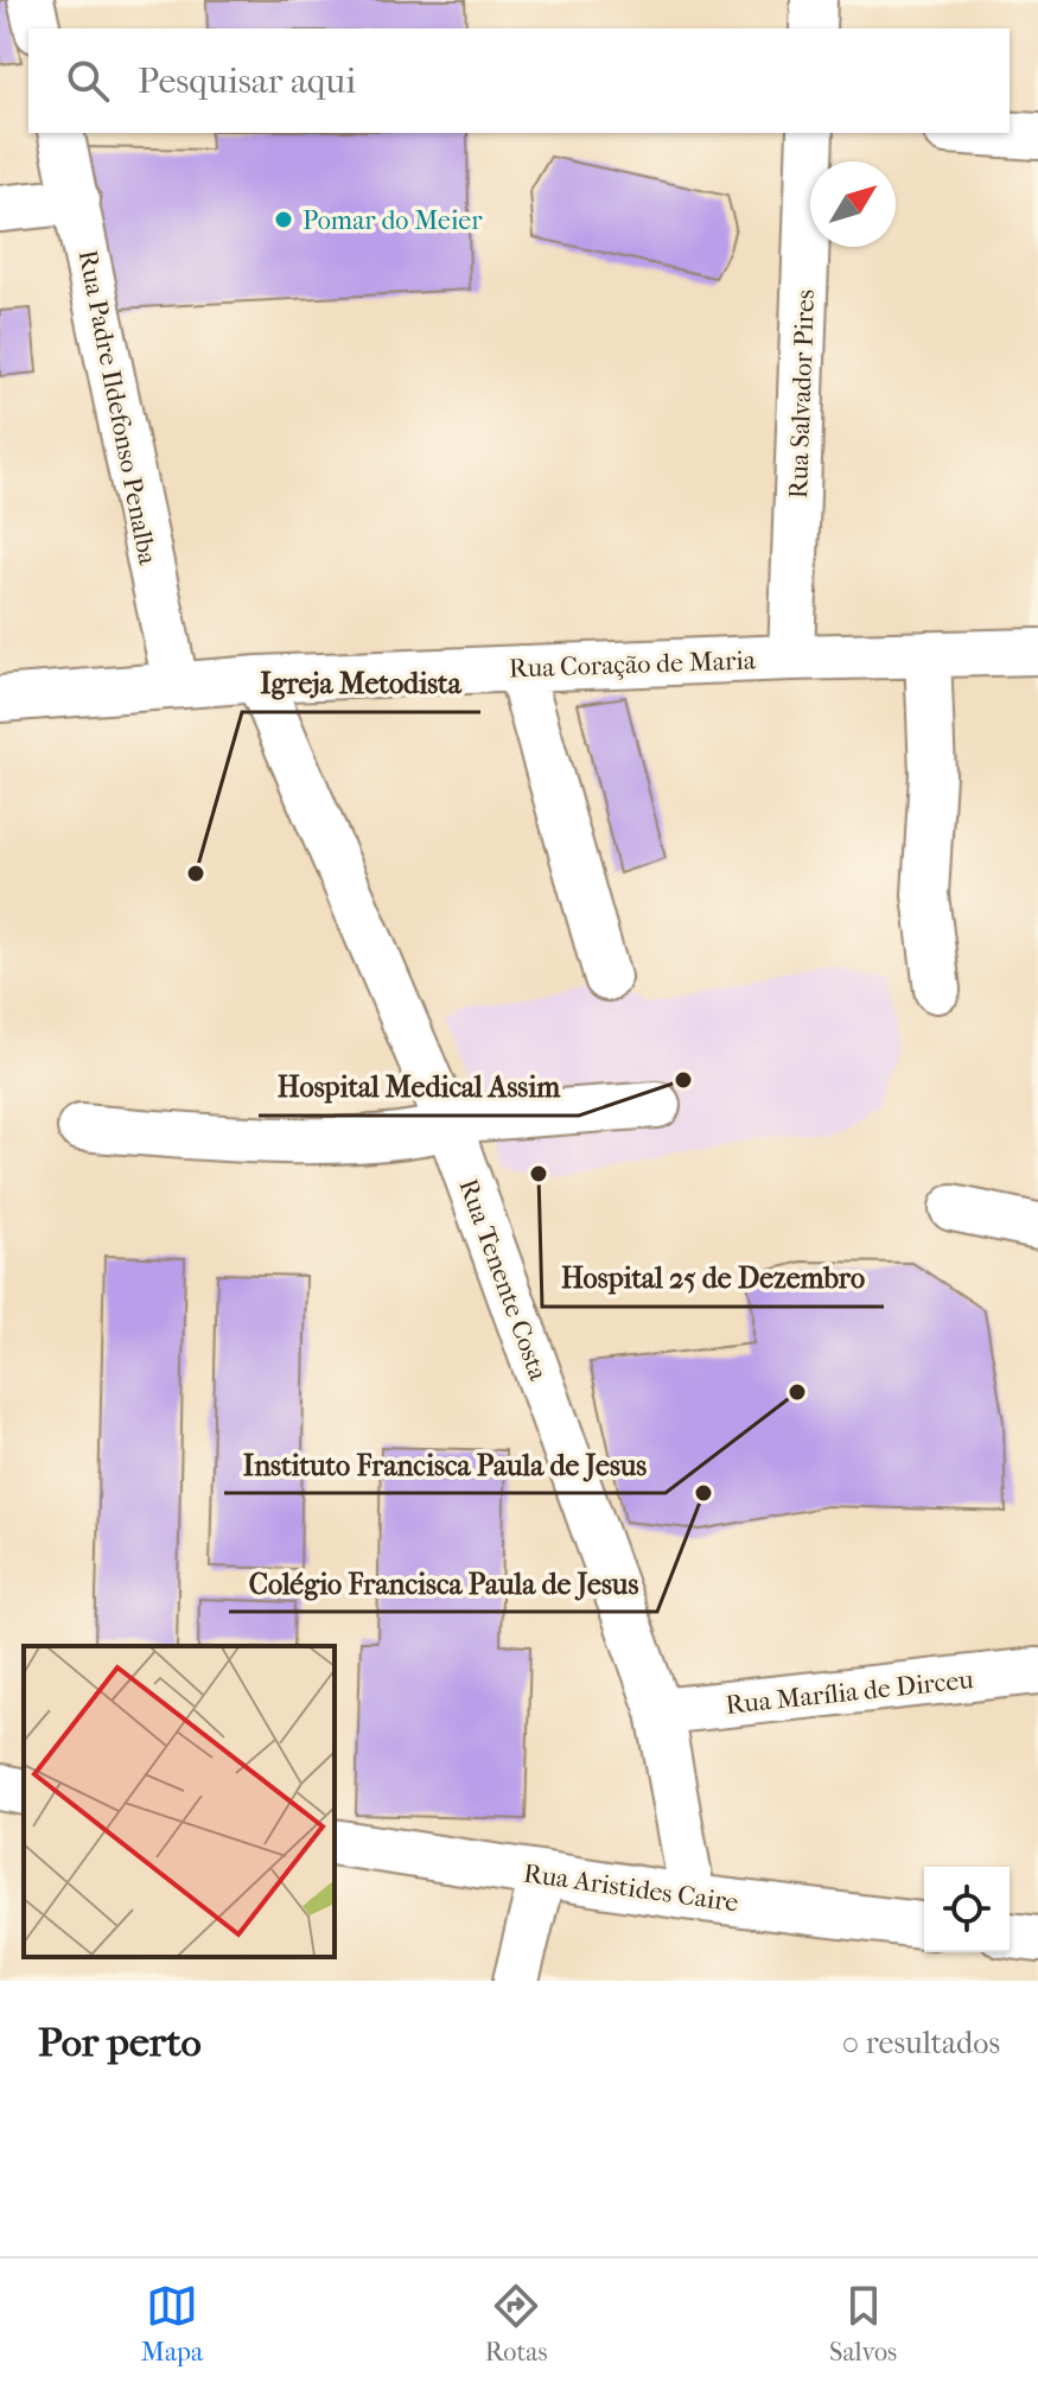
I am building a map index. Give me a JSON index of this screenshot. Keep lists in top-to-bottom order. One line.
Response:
{"streets":{"street":["Rua Salvador Pires","Rua Padre Ildefonso Penalba","Rua Coração de Maria","Rua Tenente Costa","Rua Marília de Dirceu","Rua Aristides Caire"]},"crossings":[["Rua Salvador Pires","Rua Coração de Maria"],["Rua Padre Ildefonso Penalba","Rua Coração de Maria"],["Rua Coração de Maria","Rua Tenente Costa"],["Rua Tenente Costa","Rua Marília de Dirceu"],["Rua Tenente Costa","Rua Aristides Caire"]],"places":["Pomar do Meier","Igreja Metodista","Hospital Medical Assim","Hospital 25 de Dezembro","Instituto Francisca Paula de Jesus","Colégio Francisca Paula de Jesus"],"north":"top right","page":{"search":"Pesquisar aqui","heading":["Por perto","0 resultados"],"nav":["Mapa","Rotas","Salvos"]}}
